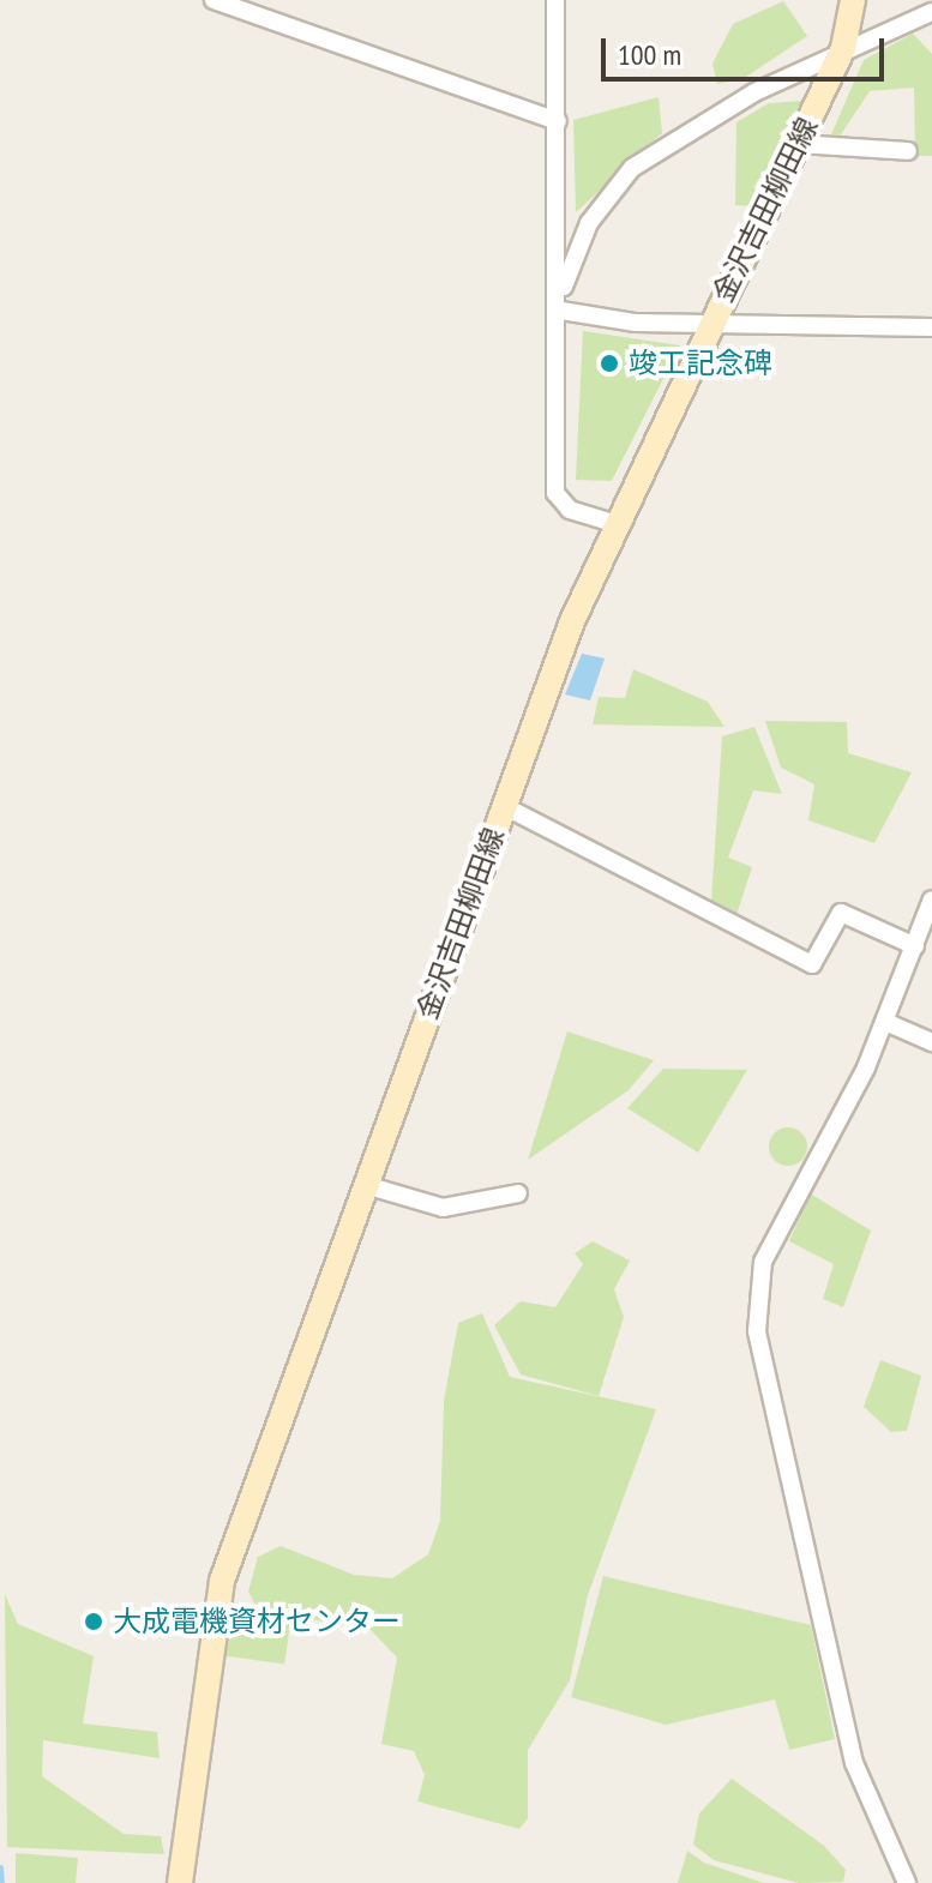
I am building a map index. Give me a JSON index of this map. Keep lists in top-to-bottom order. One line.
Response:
{"streets":{"main road":["金沢吉田柳田線"]},"places":["竣工記念碑","大成電機資材センター"],"scale_bar":"100 m"}
